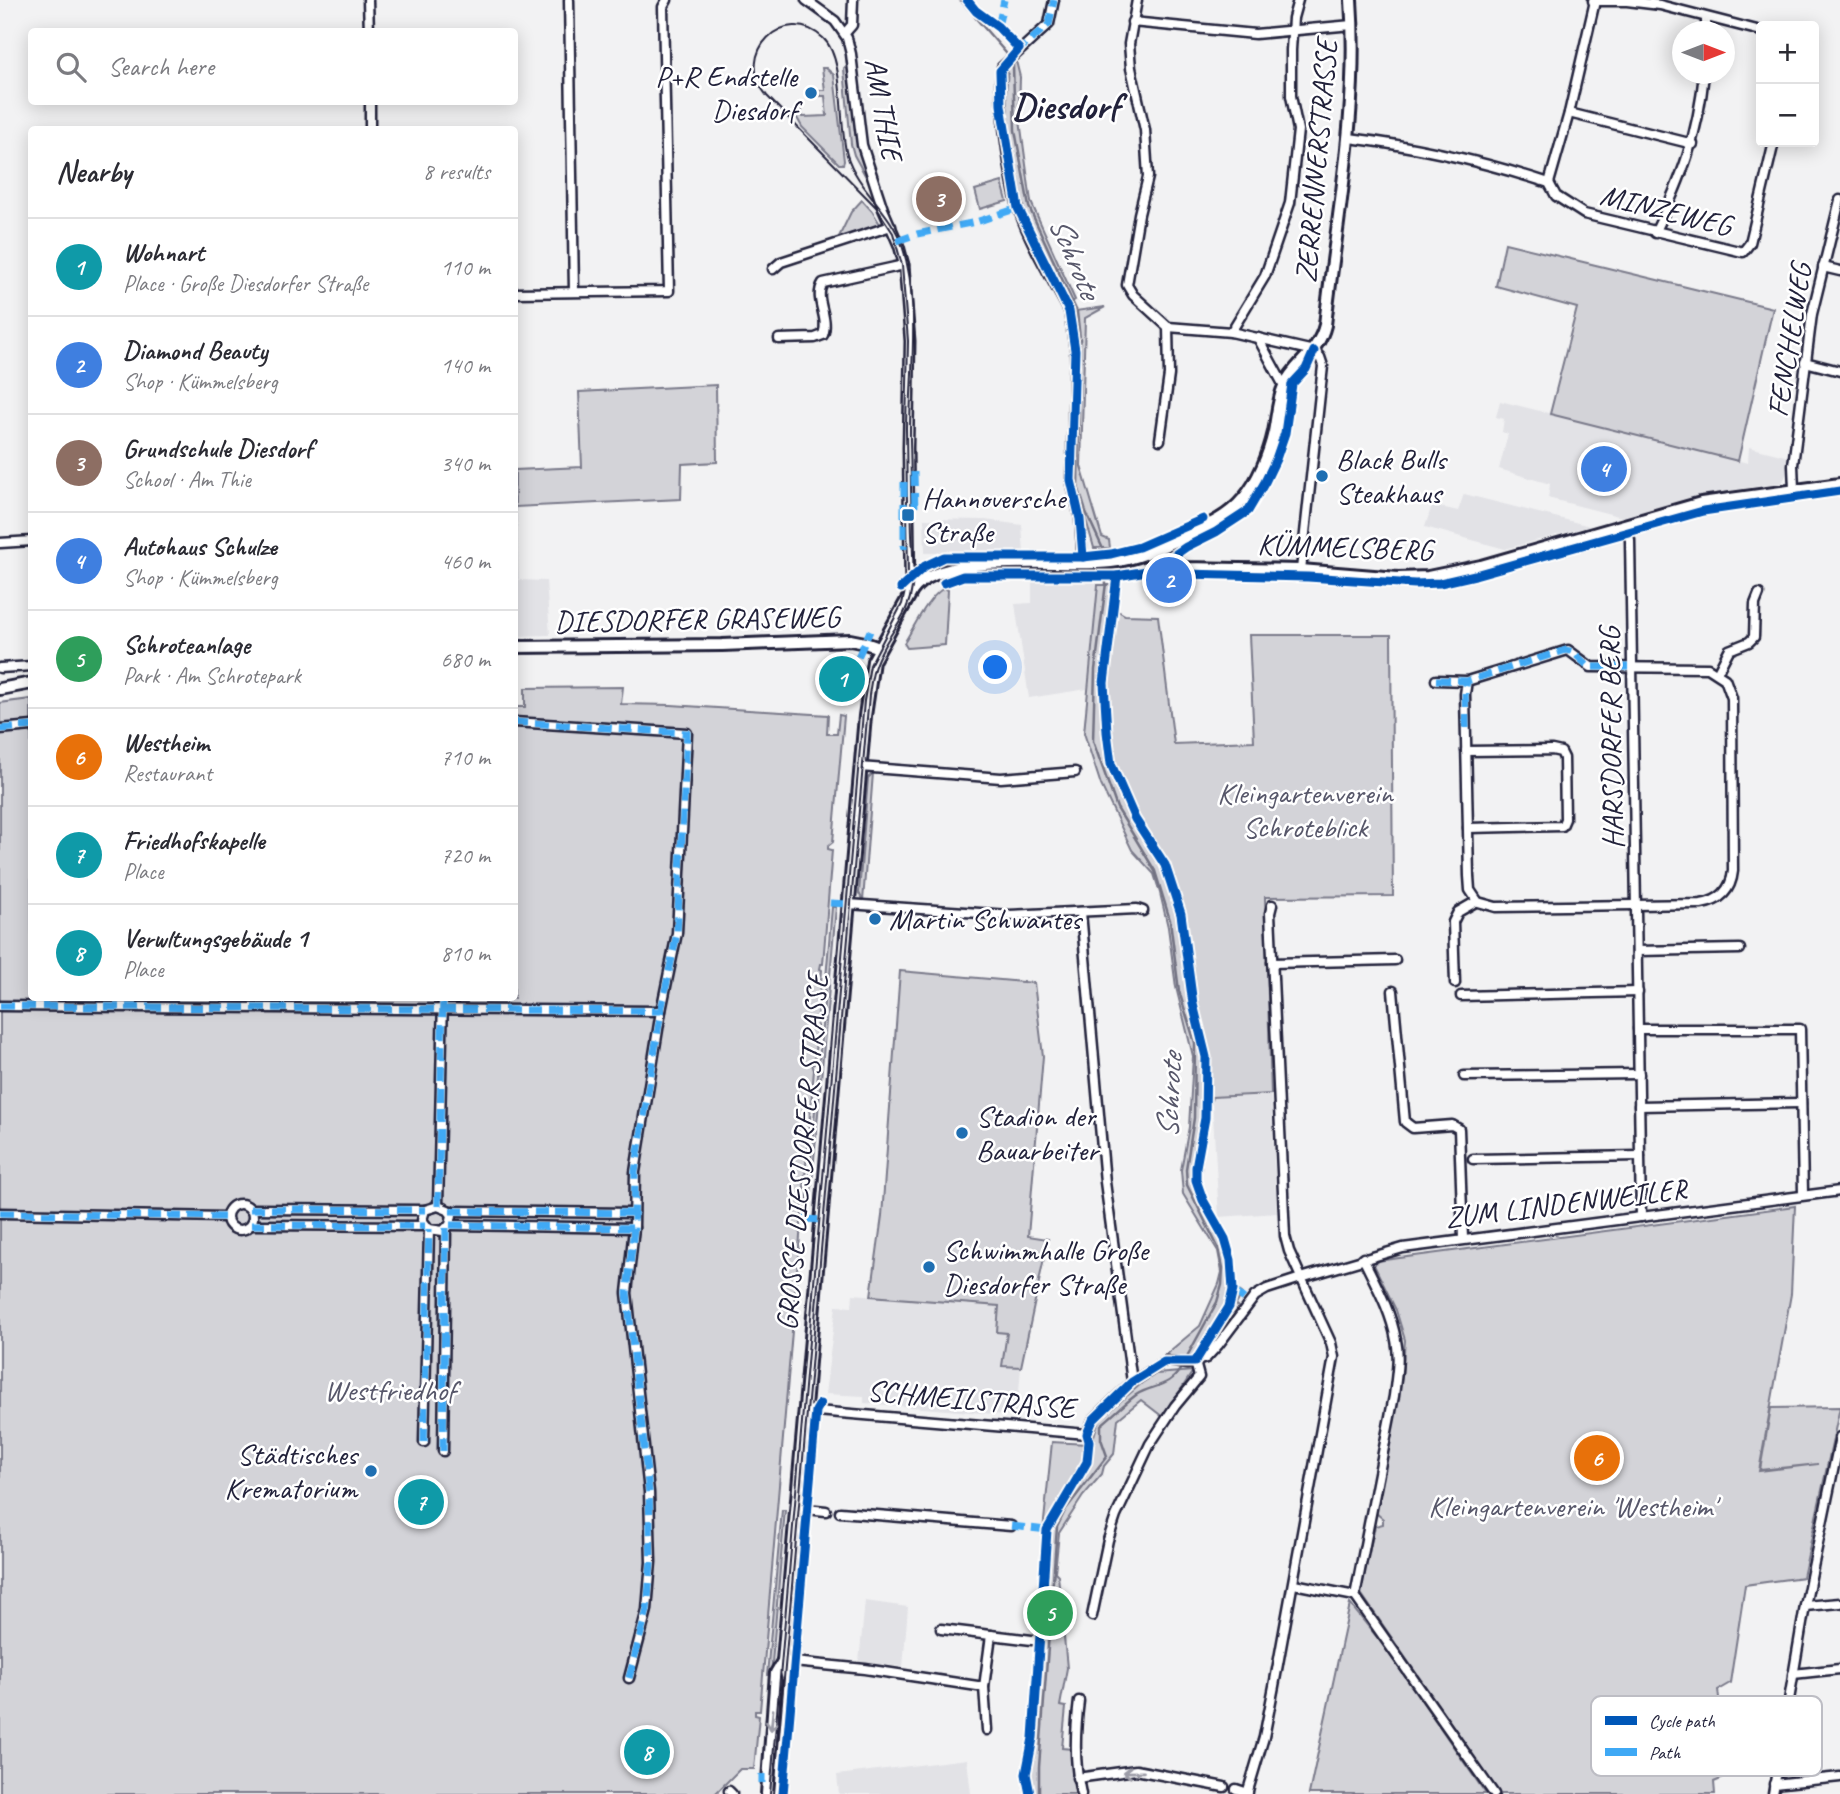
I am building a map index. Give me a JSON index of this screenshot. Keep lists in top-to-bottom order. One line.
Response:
{"streets":{"main road":["ZERRENNERSTRASSE","KÜMMELSBERG","DIESDORFER GRASEWEG","GROSSE DIESDORFER STRASSE"],"street":["AM THIE","MINZEWEG","FENCHELWEG","HARSDORFER BERG","ZUM LINDENWEILER","SCHMEILSTRASSE"]},"crossings":[["ZERRENNERSTRASSE","MINZEWEG"],["FENCHELWEG","KÜMMELSBERG"],["KÜMMELSBERG","HARSDORFER BERG"],["DIESDORFER GRASEWEG","GROSSE DIESDORFER STRASSE"],["HARSDORFER BERG","ZUM LINDENWEILER"],["GROSSE DIESDORFER STRASSE","SCHMEILSTRASSE"],["ZUM LINDENWEILER","SCHMEILSTRASSE"]],"districts":["Diesdorf"],"water":["Schrote"],"parks":["Kleingartenverein Schroteblick","Westfriedhof","Kleingartenverein 'Westheim'"],"places":{"other":["P+R Endstelle Diesdorf","Black Bulls Steakhaus","Martin Schwantes","Stadion der Bauarbeiter","Schwimmhalle Große Diesdorfer Straße","Städtisches Krematorium"],"transit":["Hannoversche Straße"]},"legend":["Cycle path","Path"],"north":"right","page":{"map_buttons":["+","−"],"search":"Search here","heading":["Nearby","8 results"],"pins":["3","4","2","1","6","7","5","8"],"list":[{"mark":"1","name":"Wohnart","note":"Place · Große Diesdorfer Straße","value":"110 m"},{"mark":"2","name":"Diamond Beauty","note":"Shop · Kümmelsberg","value":"140 m"},{"mark":"3","name":"Grundschule Diesdorf","note":"School · Am Thie","value":"340 m"},{"mark":"4","name":"Autohaus Schulze","note":"Shop · Kümmelsberg","value":"460 m"},{"mark":"5","name":"Schroteanlage","note":"Park · Am Schrotepark","value":"680 m"},{"mark":"6","name":"Westheim","note":"Restaurant","value":"710 m"},{"mark":"7","name":"Friedhofskapelle","note":"Place","value":"720 m"},{"mark":"8","name":"Verwltungsgebäude 1","note":"Place","value":"810 m"}]}}
